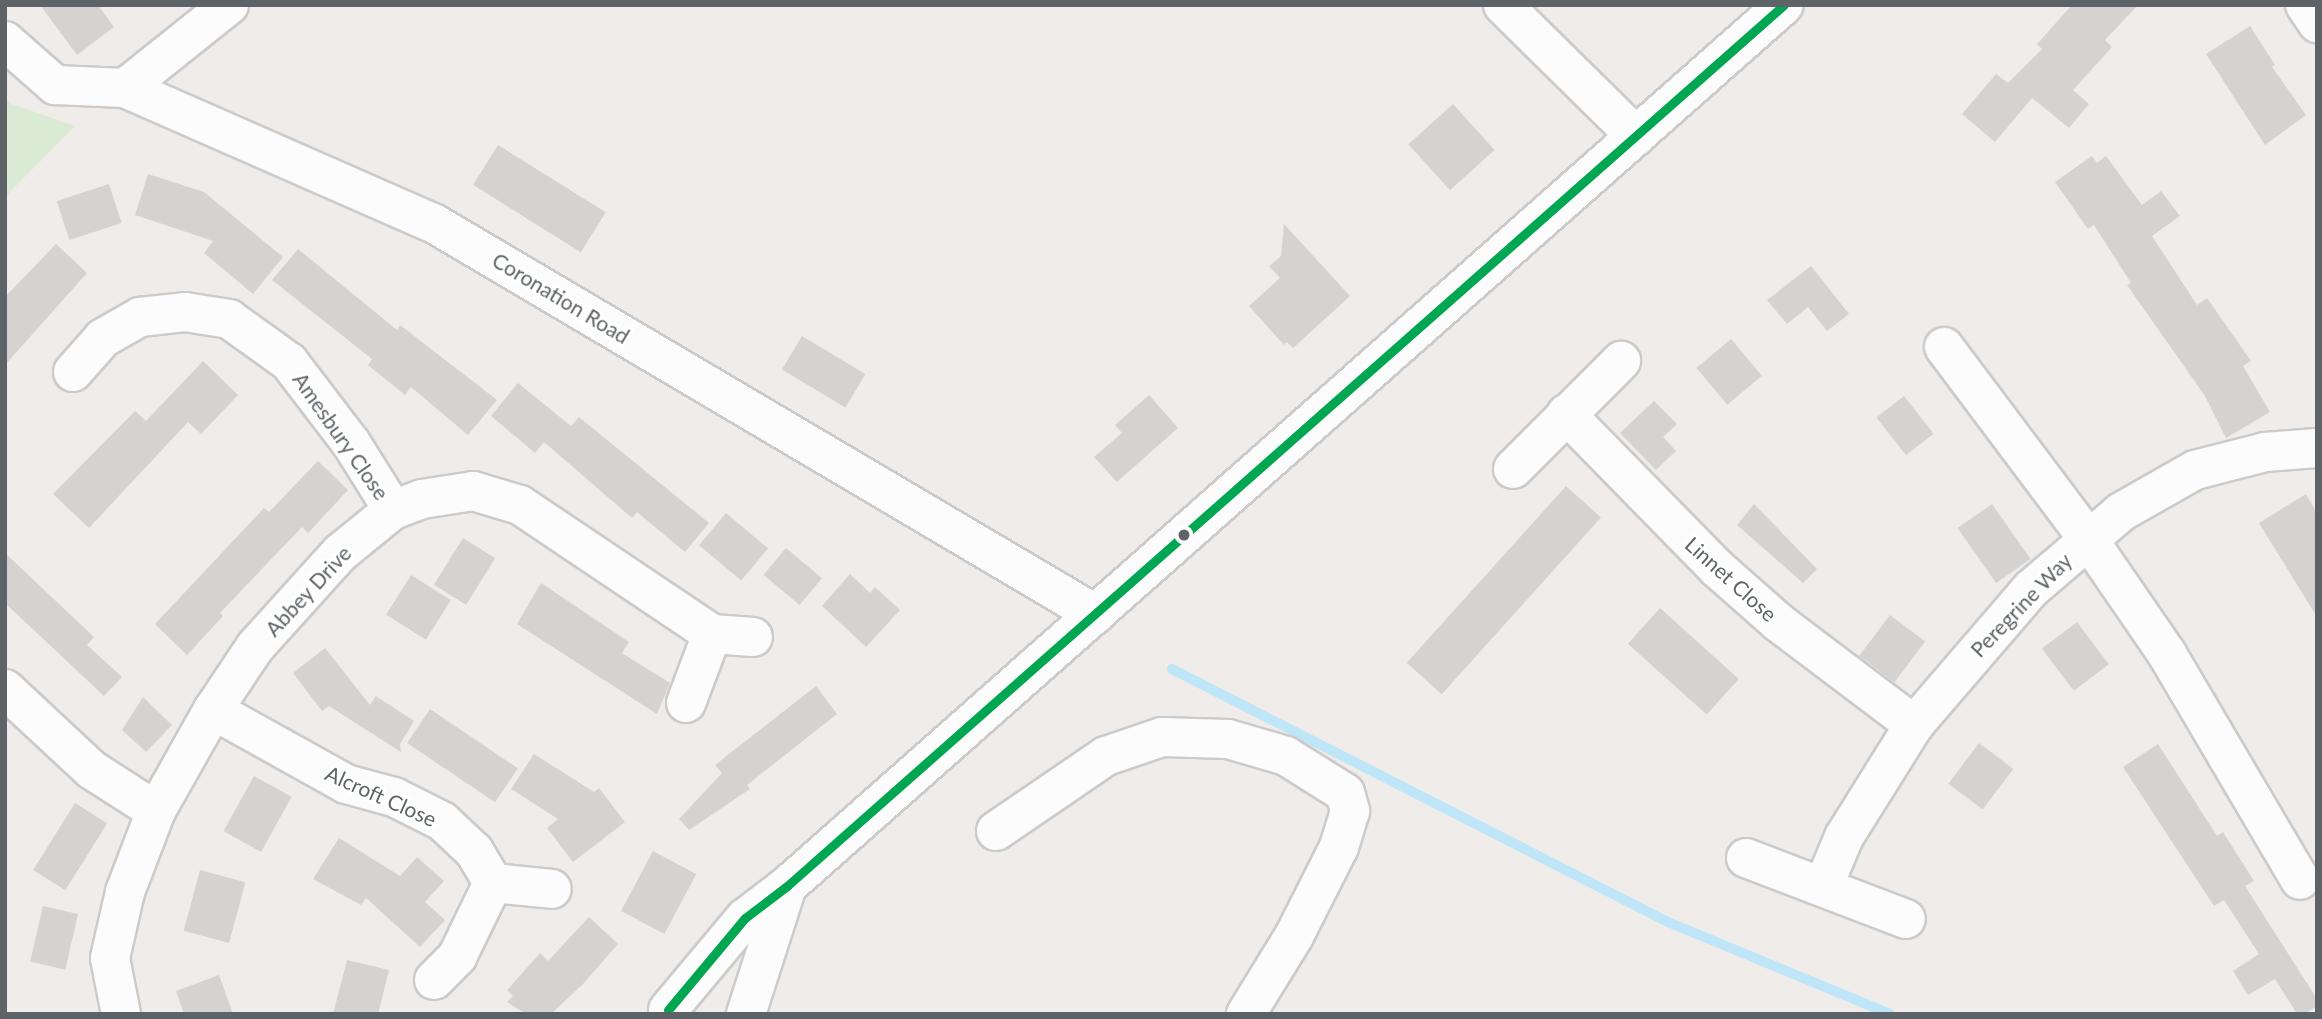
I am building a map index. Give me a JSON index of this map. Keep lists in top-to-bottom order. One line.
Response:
{"streets":{"street":["Coronation Road","Amesbury Close","Linnet Close","Abbey Drive","Peregrine Way","Alcroft Close"]},"crossings":[["Amesbury Close","Abbey Drive"],["Linnet Close","Peregrine Way"],["Abbey Drive","Alcroft Close"]]}
